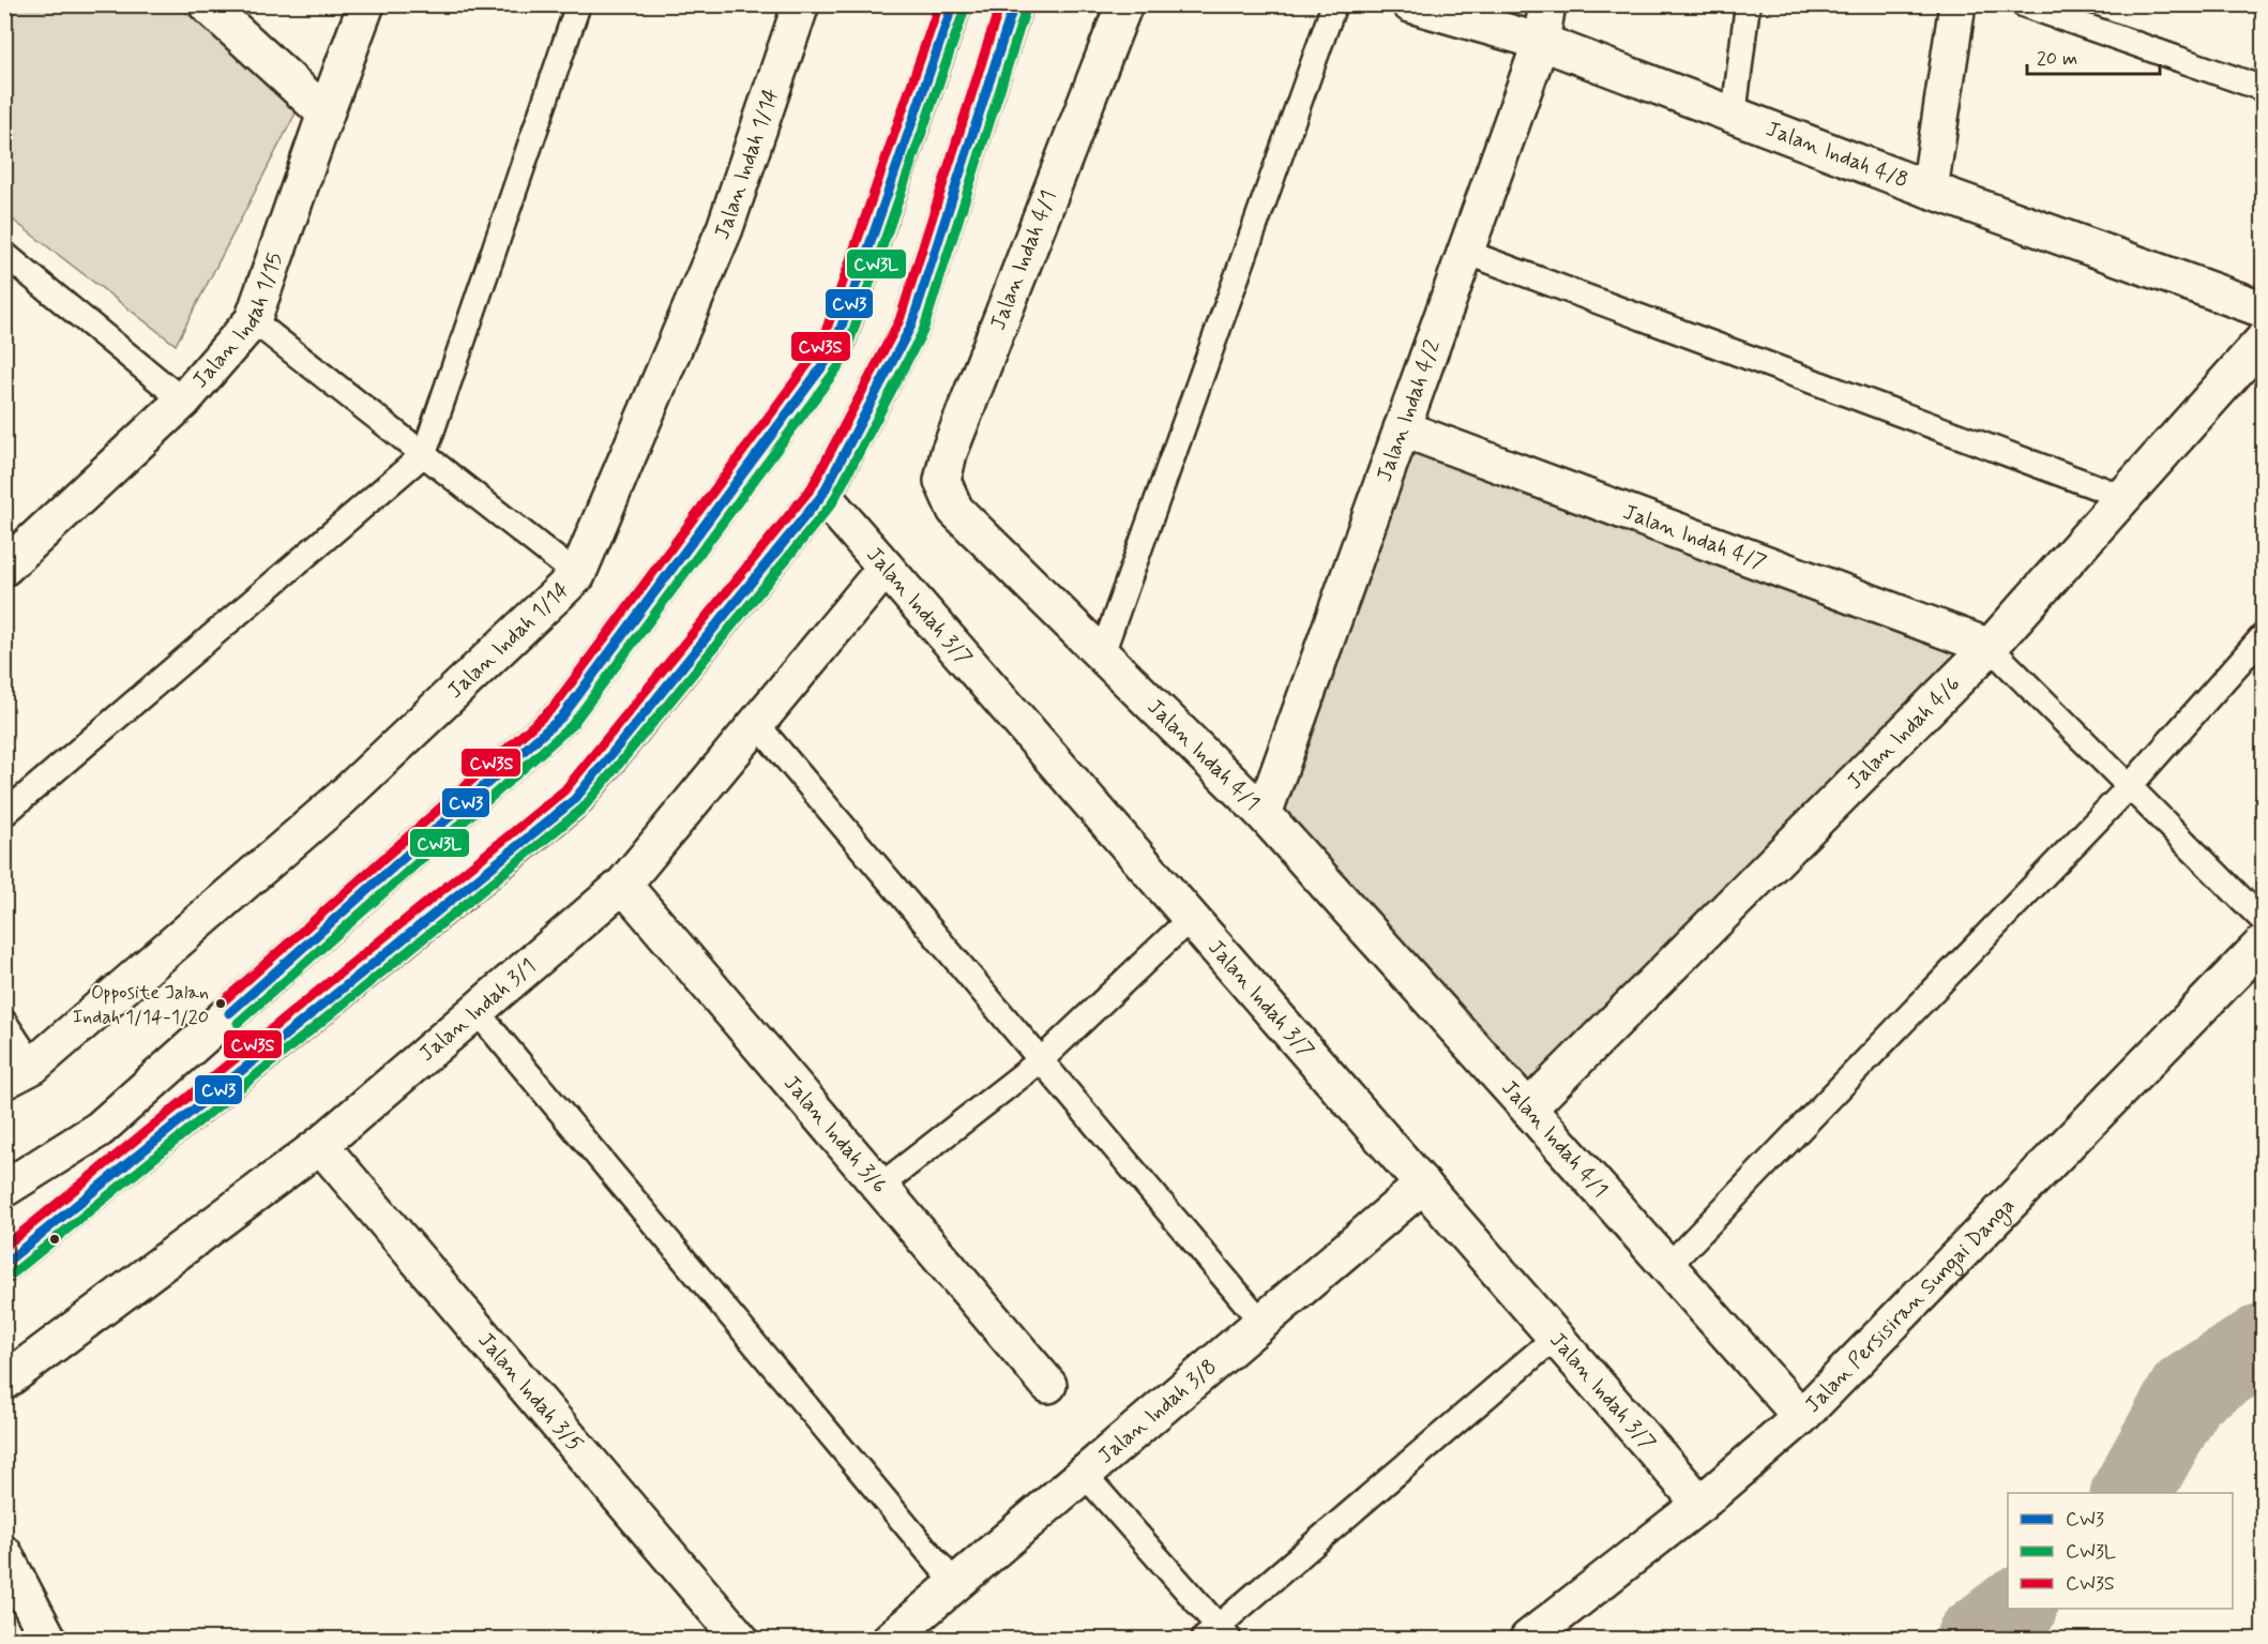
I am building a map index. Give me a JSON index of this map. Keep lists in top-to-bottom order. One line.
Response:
{"streets":{"street":["Jalan Indah 4/8","Jalan Indah 1/14","Jalan Indah 4/1","Jalan Indah 1/15","Jalan Indah 4/2","Jalan Indah 4/7","Jalan Indah 3/7","Jalan Indah 4/6","Jalan Indah 3/1","Jalan Indah 3/6","Jalan Persisiran Sungai Danga","Jalan Indah 3/5","Jalan Indah 3/8"]},"crossings":[["Jalan Indah 4/8","Jalan Indah 4/2"],["Jalan Indah 4/1","Jalan Indah 4/2"],["Jalan Indah 4/1","Jalan Indah 4/6"],["Jalan Indah 4/1","Jalan Persisiran Sungai Danga"],["Jalan Indah 4/2","Jalan Indah 4/7"],["Jalan Indah 4/7","Jalan Indah 4/6"],["Jalan Indah 3/7","Jalan Indah 3/1"],["Jalan Indah 3/7","Jalan Persisiran Sungai Danga"],["Jalan Indah 3/7","Jalan Indah 3/8"],["Jalan Indah 3/1","Jalan Indah 3/6"],["Jalan Indah 3/1","Jalan Indah 3/5"]],"places":["Opposite Jalan Indah 1/14-1/20"],"lines":["transit line CW3","transit line CW3S","transit line CW3L"],"legend":["CW3","CW3L","CW3S"],"scale_bar":"20 m"}
